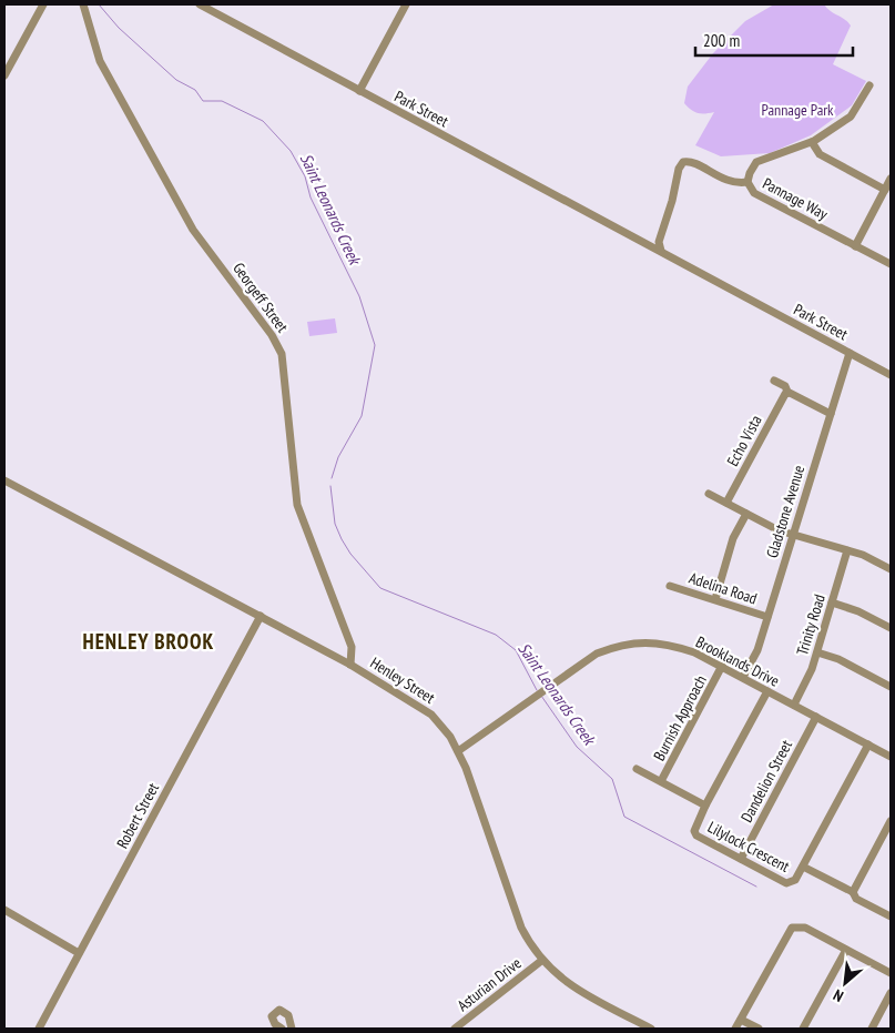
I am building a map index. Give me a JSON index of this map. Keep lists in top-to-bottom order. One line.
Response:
{"streets":{"street":["Park Street","Pannage Way","Georgeff Street","Echo Vista","Gladstone Avenue","Adelina Road","Trinity Road","Brooklands Drive","Henley Street","Burnish Approach","Dandelion Street","Robert Street","Lilylock Crescent","Asturian Drive"]},"crossings":[["Park Street","Gladstone Avenue"],["Georgeff Street","Henley Street"],["Gladstone Avenue","Adelina Road"],["Gladstone Avenue","Brooklands Drive"],["Trinity Road","Brooklands Drive"],["Brooklands Drive","Henley Street"],["Brooklands Drive","Burnish Approach"],["Brooklands Drive","Dandelion Street"],["Brooklands Drive","Lilylock Crescent"],["Henley Street","Robert Street"],["Henley Street","Asturian Drive"],["Dandelion Street","Lilylock Crescent"]],"districts":["HENLEY BROOK"],"water":["Saint Leonards Creek"],"parks":["Pannage Park"],"scale_bar":"200 m","north":"bottom left"}
